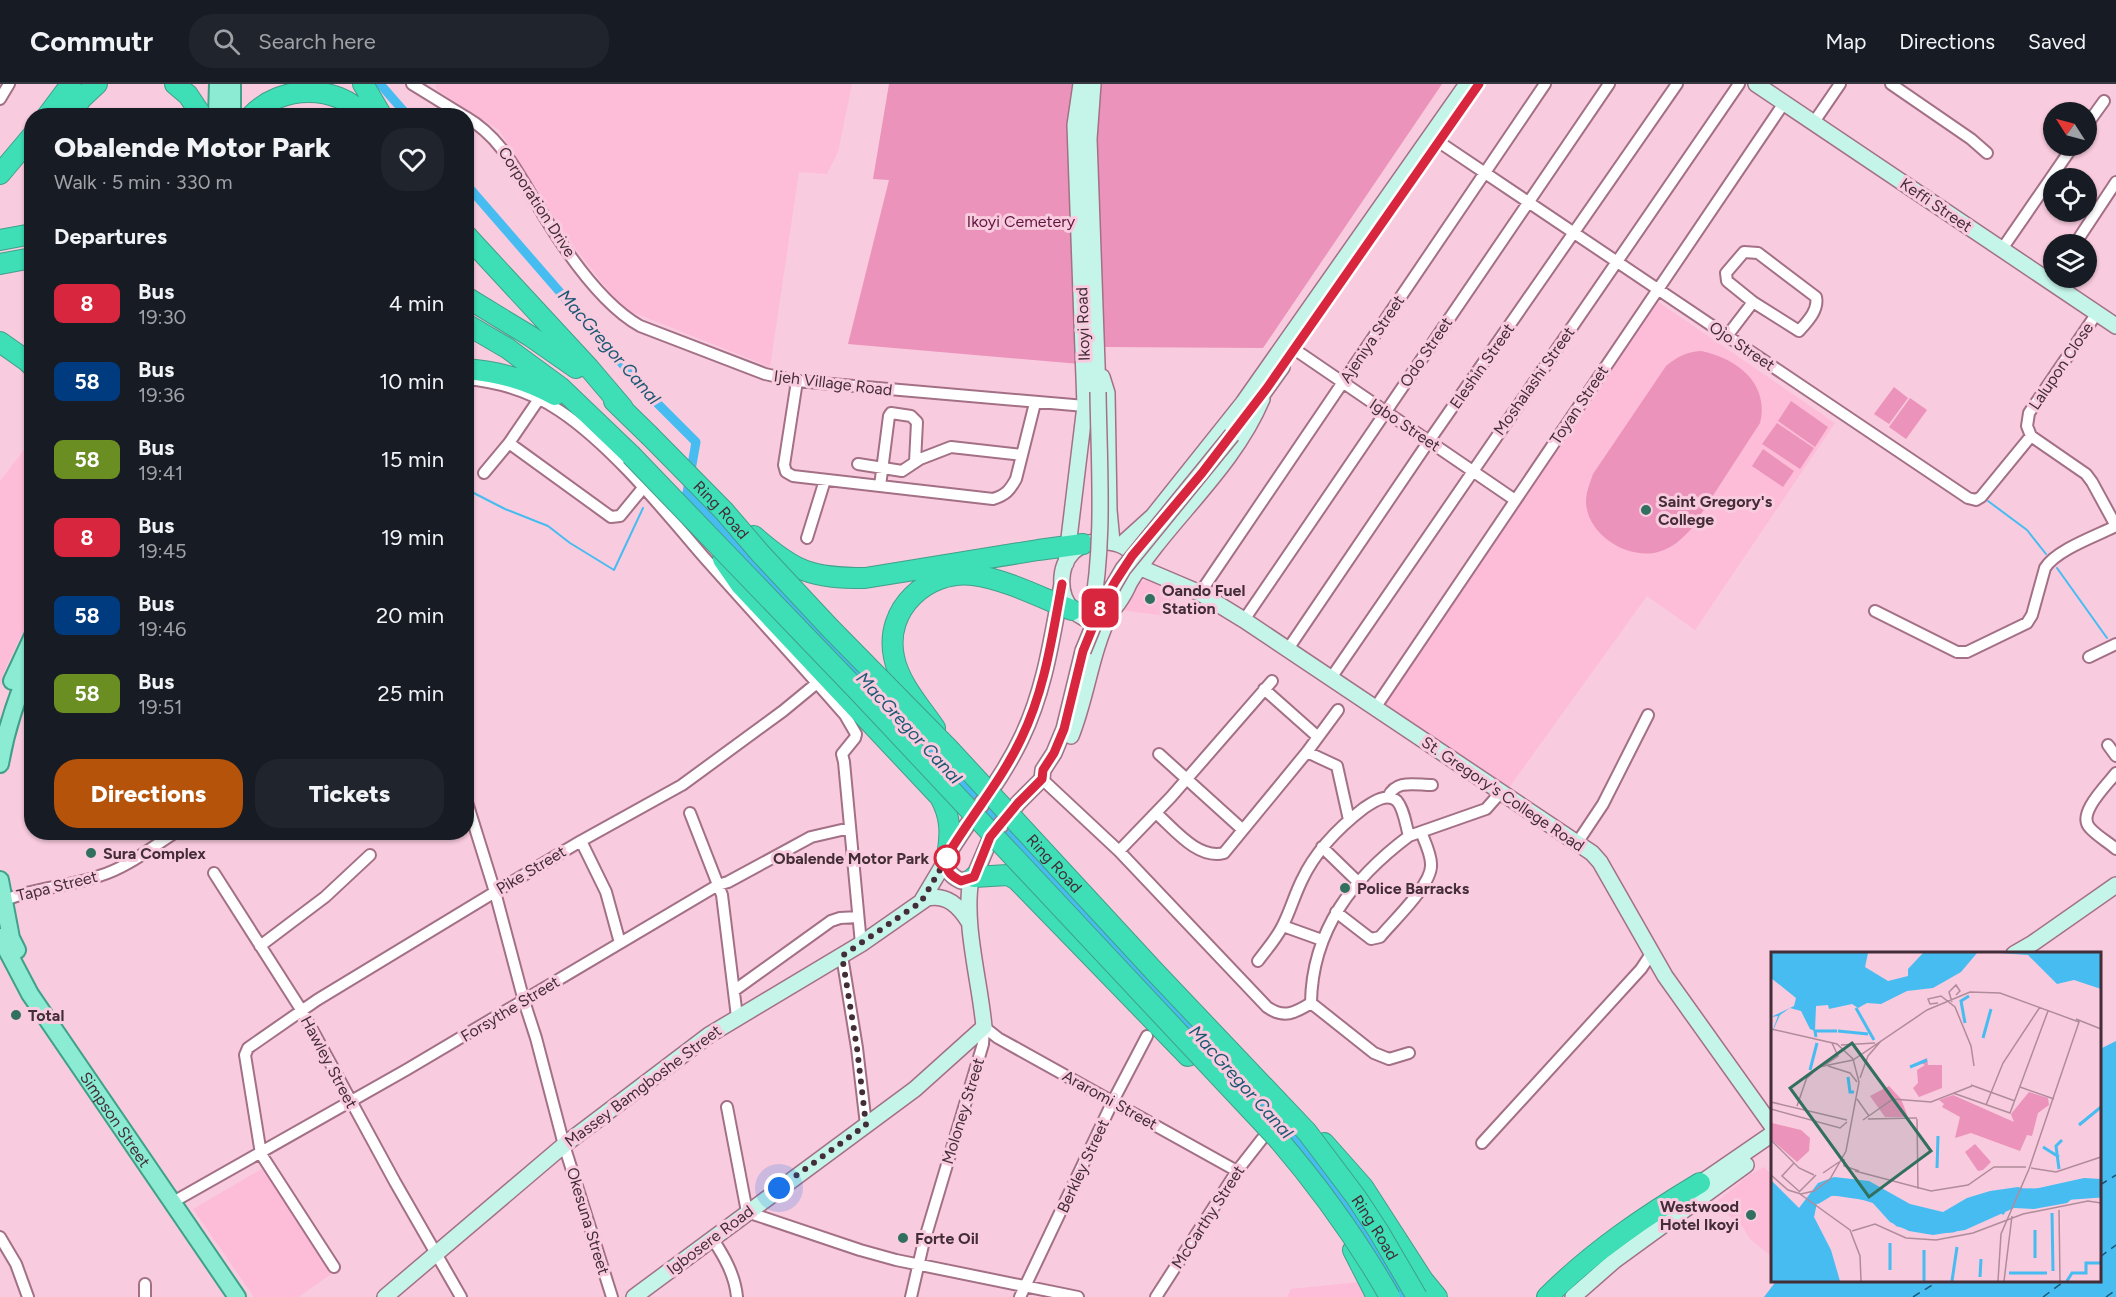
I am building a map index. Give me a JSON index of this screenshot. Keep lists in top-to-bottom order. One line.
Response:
{"streets":{"highway":["Ring Road"],"main road":["Keffi Street","Ikoyi Road","St. Gregory's College Road","Massey Bamgboshe Street","Moloney Street","Simpson Street","Igbosere Road"],"street":["Corporation Drive","Ajeniya Street","Ojo Street","Odo Street","Eleshin Street","Lalupon Close","Moshalashi Street","Ijeh Village Road","Toyan Street","Igbo Street","Pike Street","Tapa Street","Forsythe Street","Hawley Street","Araromi Street","Berkley Street","McCarthy Street","Okesuna Street"]},"crossings":[["Corporation Drive","Ijeh Village Road"],["Keffi Street","Lalupon Close"],["Keffi Street","Toyan Street"],["Ikoyi Road","Ijeh Village Road"],["Ikoyi Road","St. Gregory's College Road"],["Ikoyi Road","Moloney Street"],["Ajeniya Street","Ojo Street"],["Ajeniya Street","Igbo Street"],["Ajeniya Street","St. Gregory's College Road"],["Ojo Street","Odo Street"],["Ojo Street","Eleshin Street"],["Ojo Street","Lalupon Close"],["Ojo Street","Moshalashi Street"],["Ojo Street","Toyan Street"],["Odo Street","Igbo Street"],["Odo Street","St. Gregory's College Road"],["Eleshin Street","Igbo Street"],["Eleshin Street","St. Gregory's College Road"],["Moshalashi Street","Igbo Street"],["Moshalashi Street","St. Gregory's College Road"],["Toyan Street","Igbo Street"],["Toyan Street","St. Gregory's College Road"],["St. Gregory's College Road","Moloney Street"],["Pike Street","Forsythe Street"],["Pike Street","Hawley Street"],["Pike Street","Okesuna Street"],["Forsythe Street","Hawley Street"],["Forsythe Street","Simpson Street"],["Forsythe Street","Okesuna Street"],["Hawley Street","Massey Bamgboshe Street"],["Massey Bamgboshe Street","Okesuna Street"],["Araromi Street","Moloney Street"],["Araromi Street","Berkley Street"],["Araromi Street","McCarthy Street"],["Araromi Street","Igbosere Road"],["Moloney Street","Igbosere Road"]],"water":["MacGregor Canal"],"parks":["Ikoyi Cemetery"],"places":["Saint Gregory's College","Oando Fuel Station","Sura Complex","Obalende Motor Park","Police Barracks","Total","Westwood Hotel Ikoyi","Forte Oil"],"lines":["bus line 8"],"north":"top left","page":{"header":"Commutr","search":"Search here","nav":["Map","Directions","Saved"],"on_map":"8","heading":[["Obalende Motor Park","Walk · 5 min · 330 m"],"Departures"],"list":[{"mark":"8","name":"Bus","note":"19:30","value":"4 min"},{"mark":"58","name":"Bus","note":"19:36","value":"10 min"},{"mark":"58","name":"Bus","note":"19:41","value":"15 min"},{"mark":"8","name":"Bus","note":"19:45","value":"19 min"},{"mark":"58","name":"Bus","note":"19:46","value":"20 min"},{"mark":"58","name":"Bus","note":"19:51","value":"25 min"}],"buttons":["Directions","Tickets"]}}
